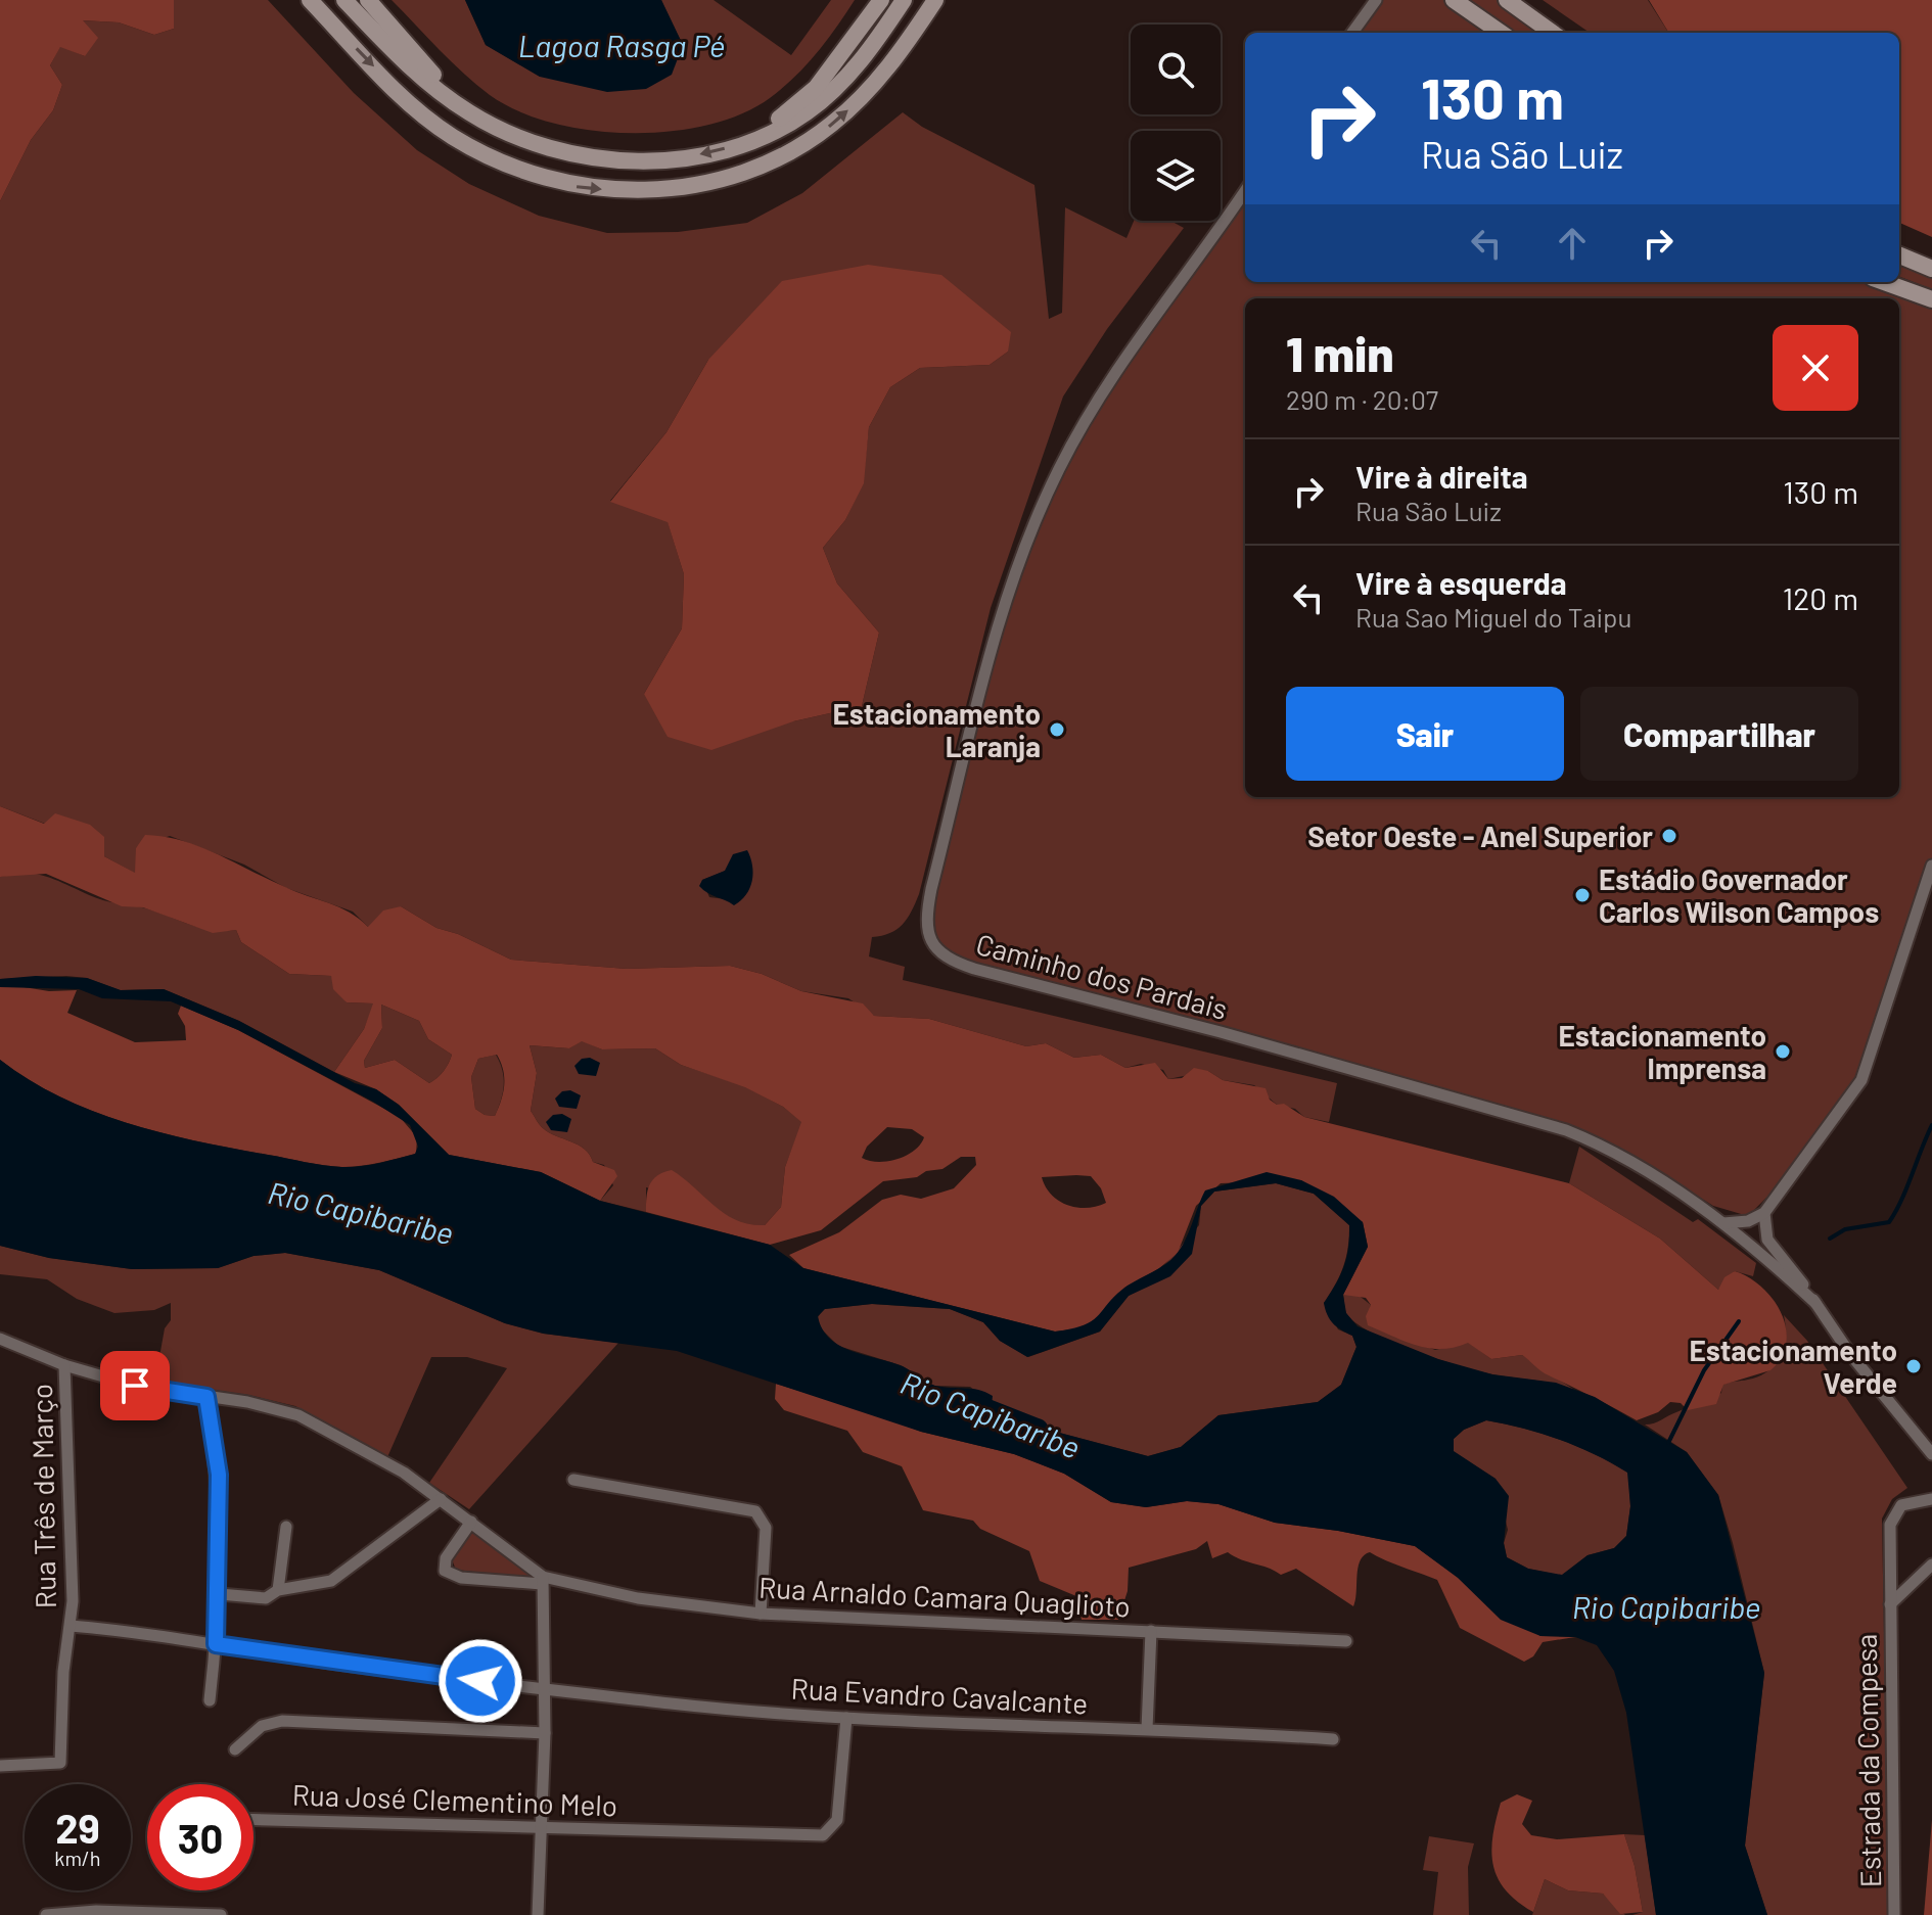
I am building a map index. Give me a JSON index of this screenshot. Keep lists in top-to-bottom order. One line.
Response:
{"streets":{"street":["Caminho dos Pardais","Rua Três de Março","Rua Arnaldo Camara Quaglioto","Rua Evandro Cavalcante","Estrada da Compesa","Rua José Clementino Melo"]},"crossings":[["Rua Três de Março","Rua Evandro Cavalcante"],["Rua Evandro Cavalcante","Rua José Clementino Melo"]],"water":["Lagoa Rasga Pé","Rio Capibaribe"],"places":["Estacionamento Laranja","Setor Oeste - Anel Superior","Estádio Governador Carlos Wilson Campos","Estacionamento Imprensa","Estacionamento Verde"],"page":{"turn":["130 m","Rua São Luiz"],"heading":["1 min","290 m · 20:07"],"list":[{"name":"Vire à direita","note":"Rua São Luiz","value":"130 m"},{"name":"Vire à esquerda","note":"Rua Sao Miguel do Taipu","value":"120 m"}],"buttons":["Sair","Compartilhar"],"speed":"29 km/h","limit":"30"}}
